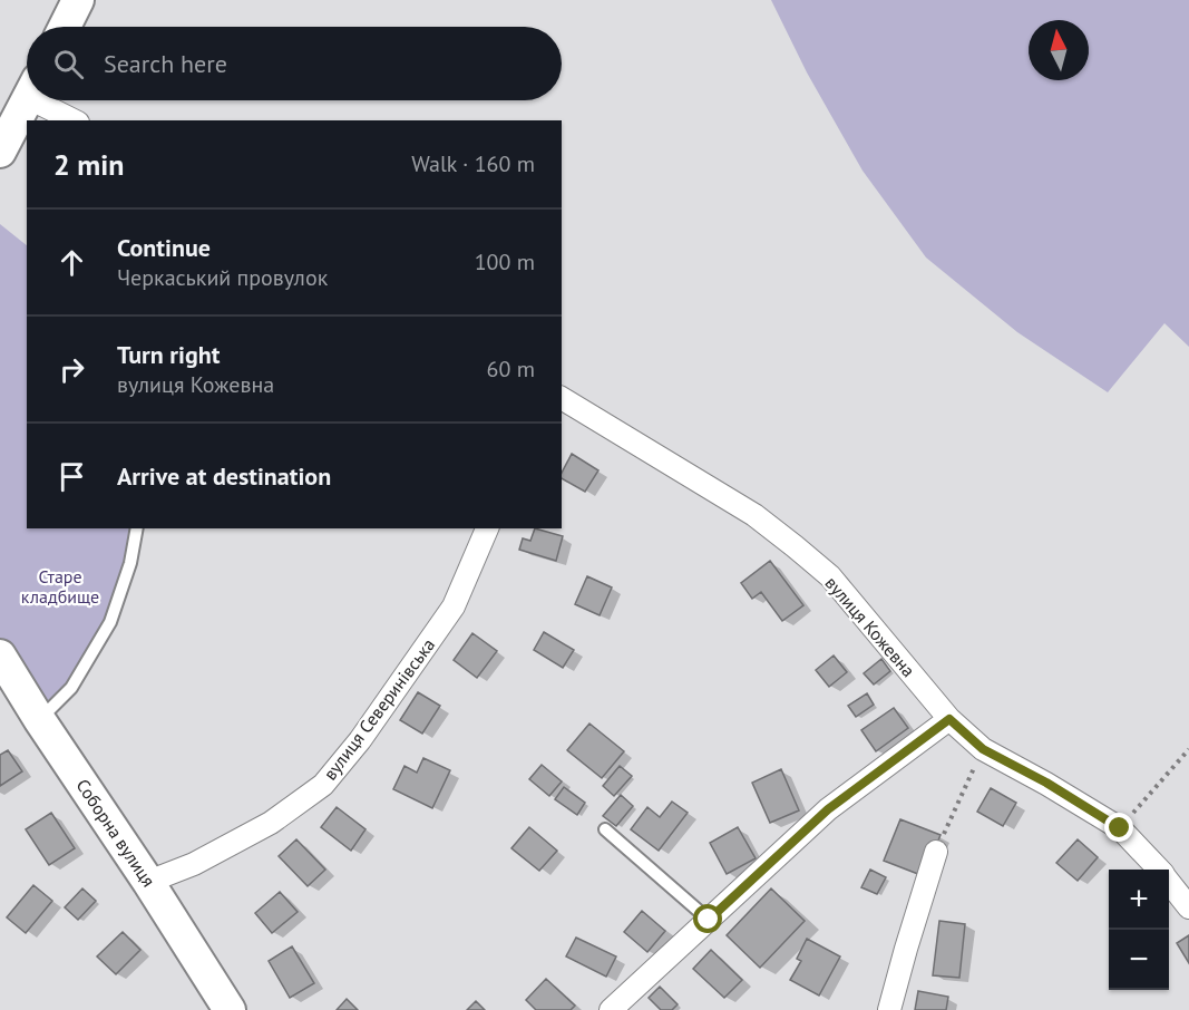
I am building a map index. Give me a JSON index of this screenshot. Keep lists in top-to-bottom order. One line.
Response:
{"streets":{"main road":["Соборна вулиця"],"street":["вулиця Кожевна","вулиця Северинівська"]},"crossings":[["вулиця Северинівська","Соборна вулиця"]],"parks":["Старе кладбище"],"north":"top","page":{"search":"Search here","heading":["2 min","Walk · 160 m"],"list":[["Continue","Черкаський провулок","100 m"],["Turn right","вулиця Кожевна","60 m"],"Arrive at destination"],"map_buttons":["+","−"]}}
